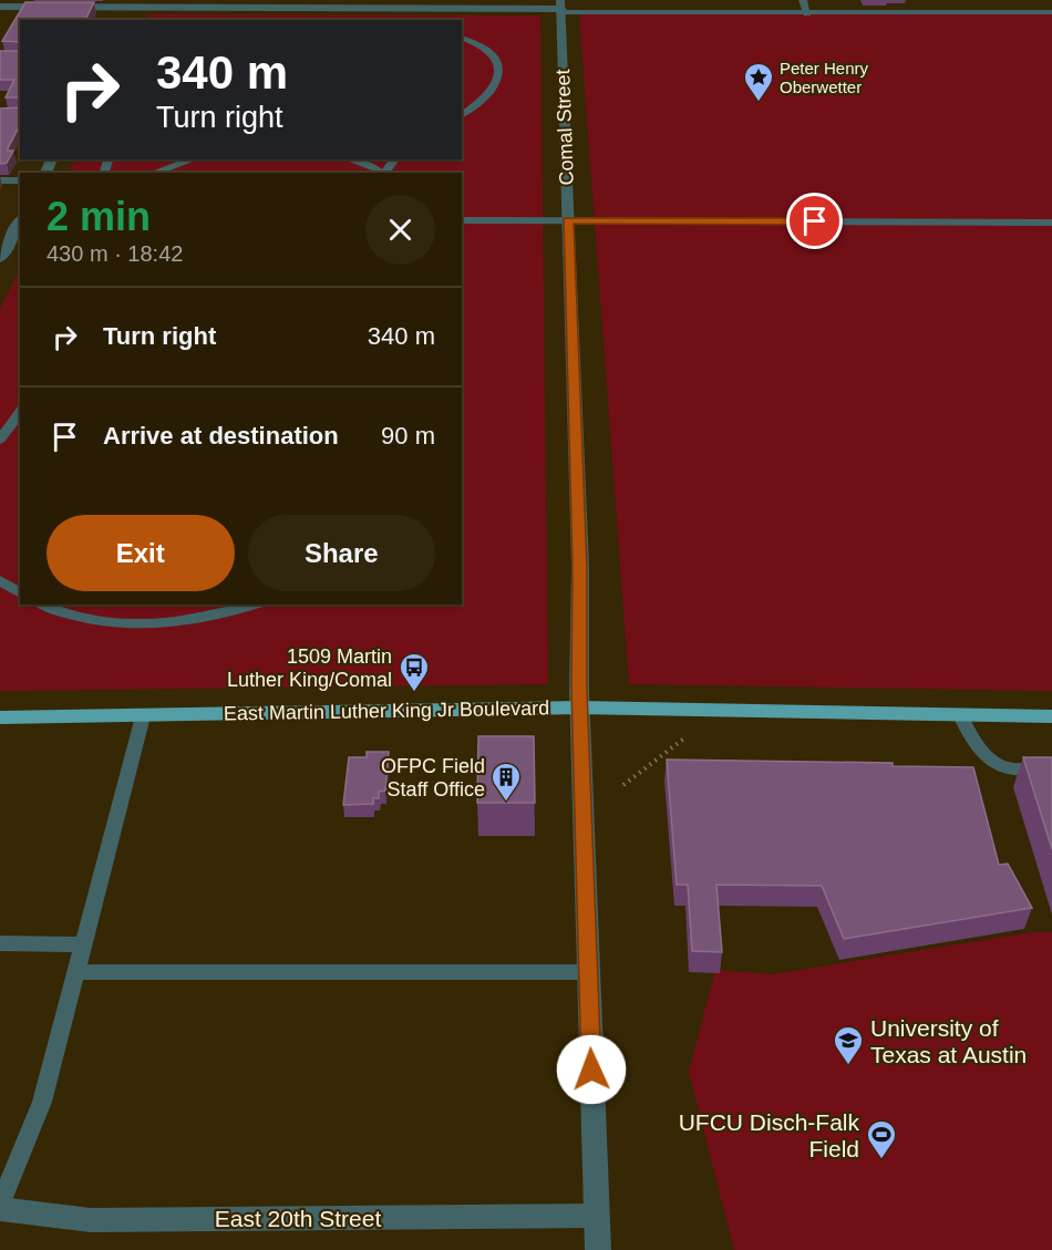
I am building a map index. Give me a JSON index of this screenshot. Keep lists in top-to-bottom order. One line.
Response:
{"streets":{"main road":["East Martin Luther King Jr Boulevard"],"street":["Comal Street","East 20th Street"]},"crossings":[["Comal Street","East Martin Luther King Jr Boulevard"],["Comal Street","East 20th Street"]],"places":{"place":["Peter Henry Oberwetter"],"bus stop":["1509 Martin Luther King/Comal"],"building":["OFPC Field Staff Office"],"school or university":["University of Texas at Austin"],"sports":["UFCU Disch-Falk Field"]},"page":{"turn":["340 m","Turn right"],"heading":["2 min","430 m · 18:42"],"list":[{"name":"Turn right","value":"340 m"},{"name":"Arrive at destination","value":"90 m"}],"buttons":["Exit","Share"]}}
